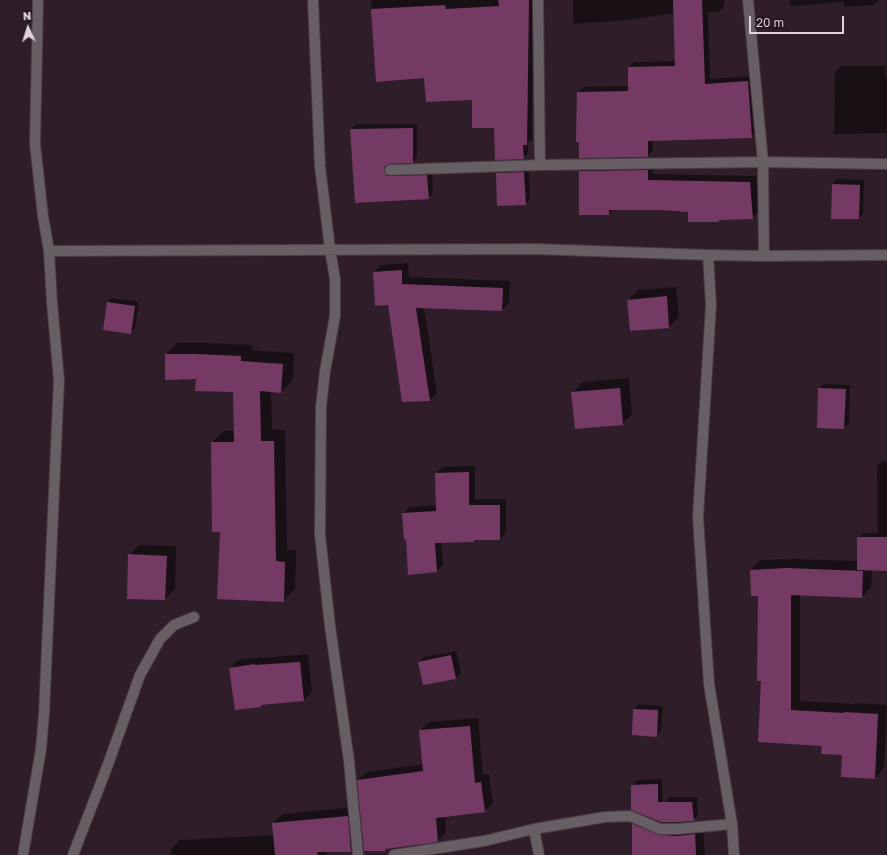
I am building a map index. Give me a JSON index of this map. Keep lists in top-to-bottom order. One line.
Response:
{"scale_bar":"20 m","north":"top"}
